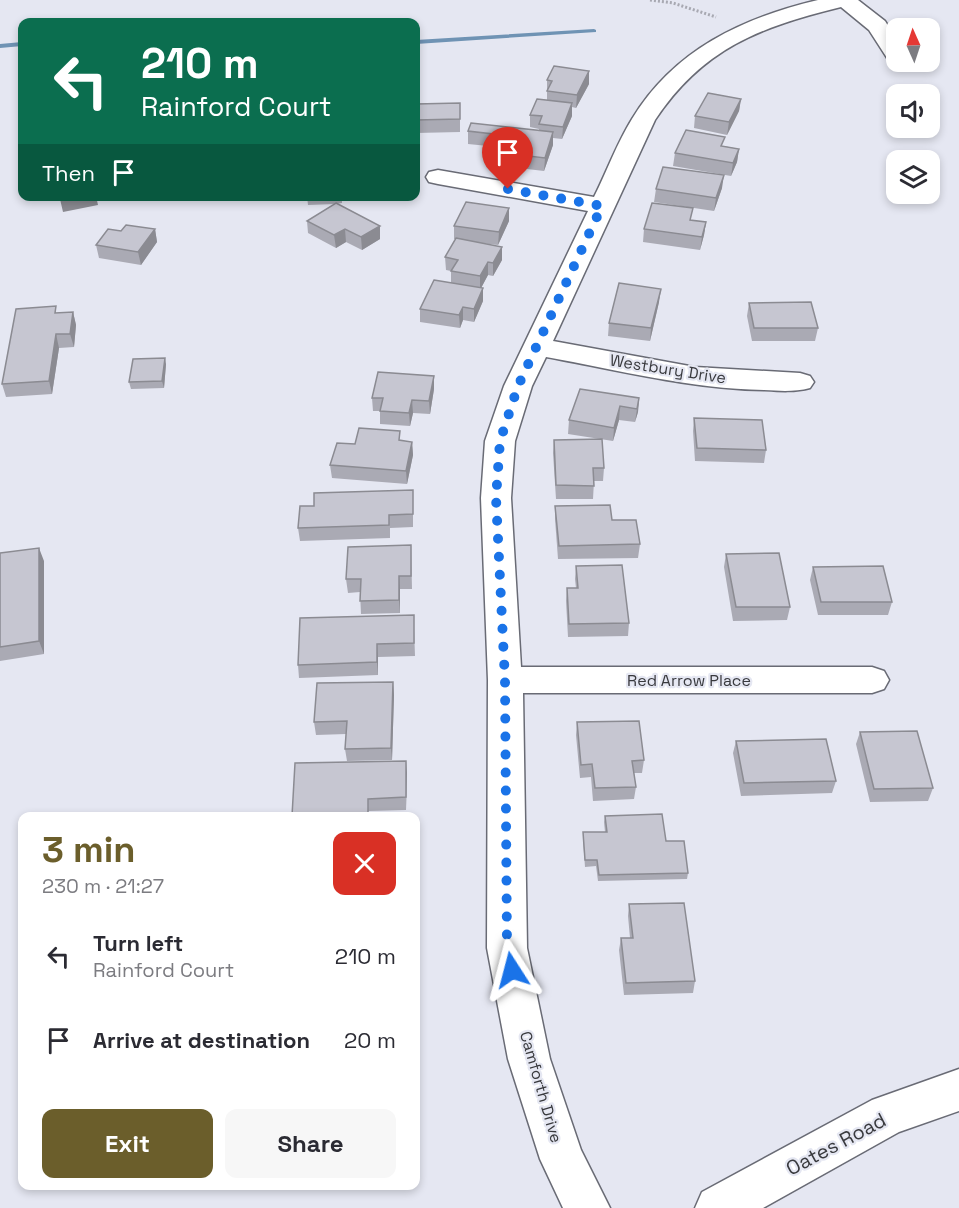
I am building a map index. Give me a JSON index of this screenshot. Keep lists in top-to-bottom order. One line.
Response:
{"streets":{"street":["Westbury Drive","Red Arrow Place","Camforth Drive","Oates Road"]},"crossings":[["Westbury Drive","Camforth Drive"],["Red Arrow Place","Camforth Drive"]],"north":"top","page":{"turn":["210 m","Rainford Court"],"then":"Then","heading":["3 min","230 m · 21:27"],"list":[{"name":"Turn left","note":"Rainford Court","value":"210 m"},{"name":"Arrive at destination","value":"20 m"}],"buttons":["Exit","Share"]}}
